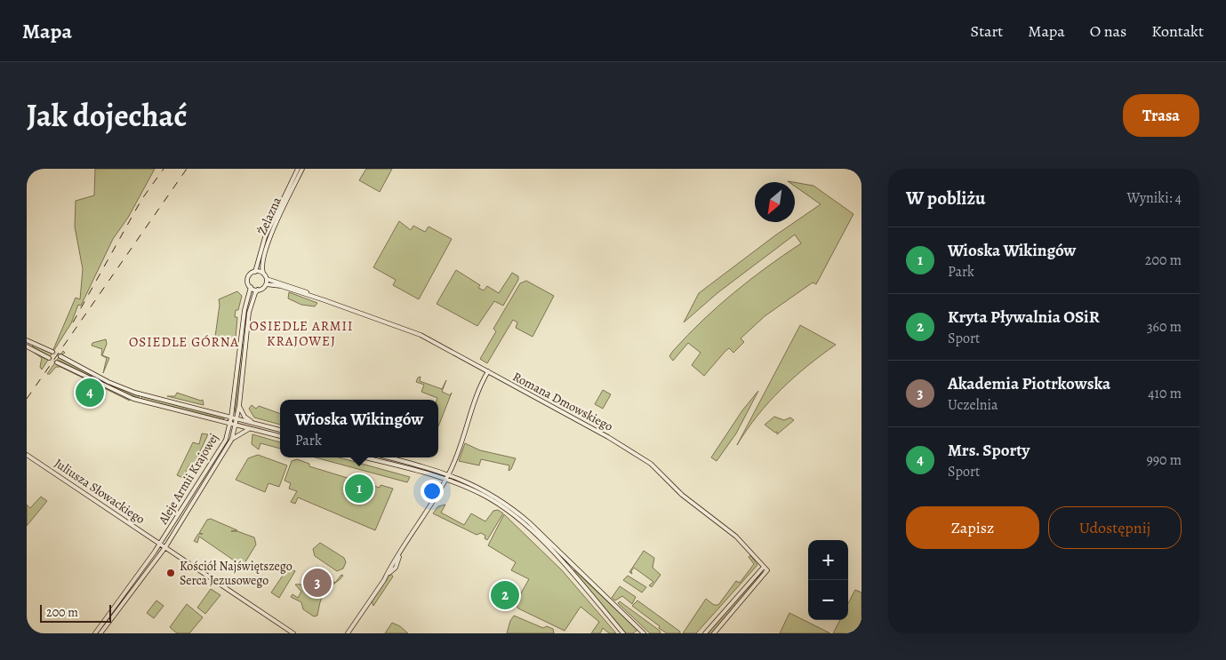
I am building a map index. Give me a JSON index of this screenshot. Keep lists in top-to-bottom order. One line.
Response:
{"streets":{"street":["Żelazna","Romana Dmowskiego","Aleje Armii Krajowej","Juliusza Słowackiego"]},"crossings":[["Żelazna","Romana Dmowskiego"],["Żelazna","Aleje Armii Krajowej"],["Romana Dmowskiego","Aleje Armii Krajowej"],["Aleje Armii Krajowej","Juliusza Słowackiego"]],"districts":["OSIEDLE ARMII KRAJOWEJ","OSIEDLE GÓRNA"],"places":["Kościół Najświętszego Serca Jezusowego"],"scale_bar":"200 m","north":"bottom left","page":{"header":"Mapa","nav":["Start","Mapa","O nas","Kontakt"],"title":"Jak dojechać","buttons":["Trasa",["Zapisz","Udostępnij"]],"heading":["W pobliżu","Wyniki: 4"],"list":[{"mark":"1","name":"Wioska Wikingów","note":"Park","value":"200 m"},{"mark":"2","name":"Kryta Pływalnia OSiR","note":"Sport","value":"360 m"},{"mark":"3","name":"Akademia Piotrkowska","note":"Uczelnia","value":"410 m"},{"mark":"4","name":"Mrs. Sporty","note":"Sport","value":"990 m"}],"pins":["4","1","3","2"],"popup":["Wioska Wikingów","Park"],"map_buttons":["+","−"],"scale":"200 m"}}
